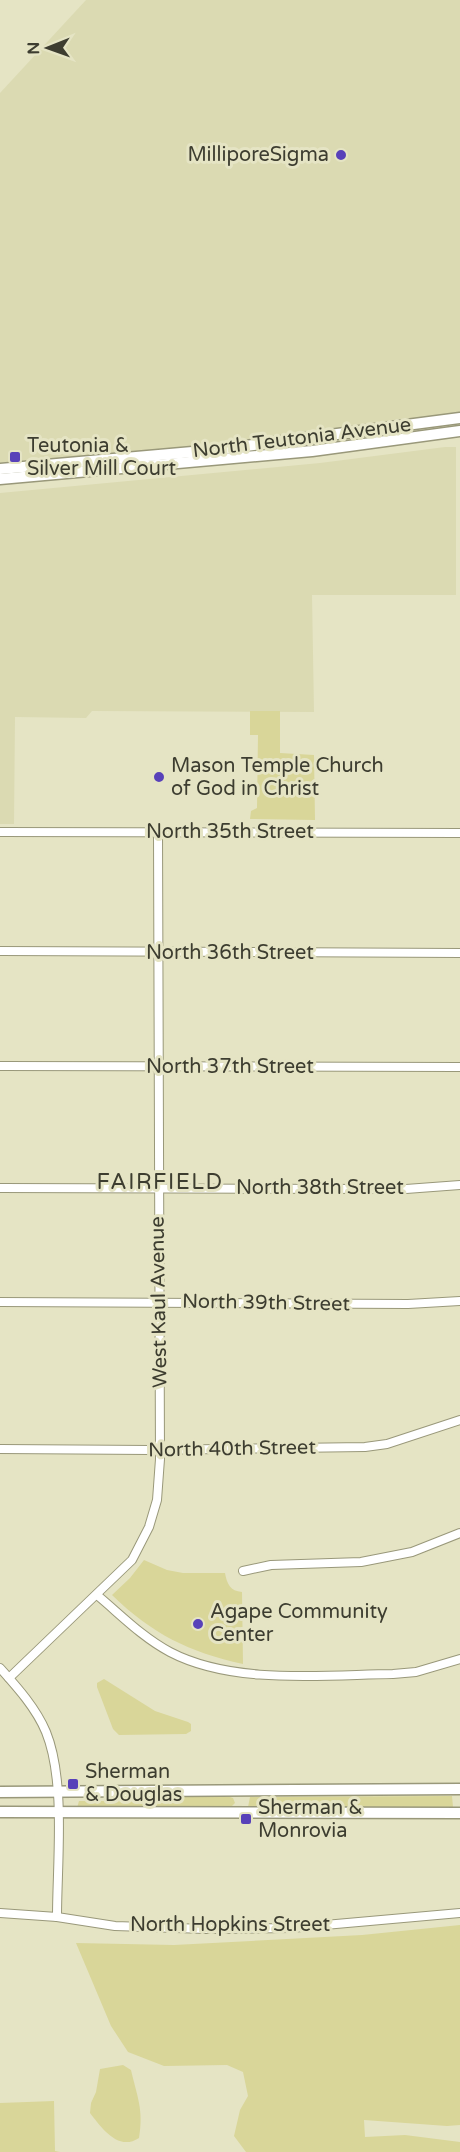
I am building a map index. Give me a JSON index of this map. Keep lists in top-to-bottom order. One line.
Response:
{"streets":{"main road":["North Teutonia Avenue"],"street":["North 35th Street","North 36th Street","North 37th Street","North 38th Street","West Kaul Avenue","North 39th Street","North 40th Street","North Hopkins Street"]},"crossings":[["North 35th Street","West Kaul Avenue"],["North 36th Street","West Kaul Avenue"],["North 37th Street","West Kaul Avenue"],["North 38th Street","West Kaul Avenue"],["West Kaul Avenue","North 39th Street"],["West Kaul Avenue","North 40th Street"]],"districts":["FAIRFIELD"],"places":{"other":["MilliporeSigma","Mason Temple Church of God in Christ","Agape Community Center"],"transit":["Teutonia & Silver Mill Court","Sherman & Douglas","Sherman & Monrovia"]},"north":"left"}
